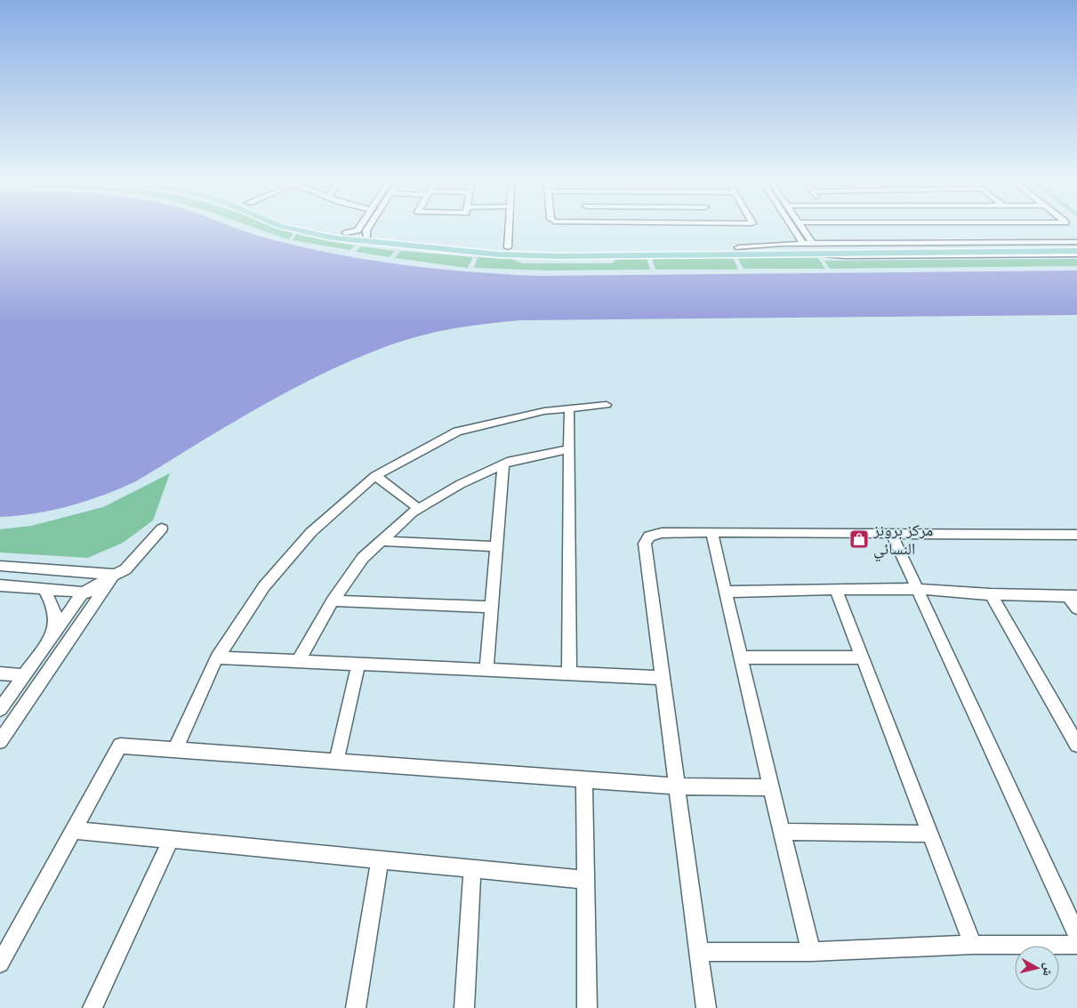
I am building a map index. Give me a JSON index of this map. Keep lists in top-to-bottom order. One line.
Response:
{"places":{"shop":["مركز برونز النسائي"]},"north":"right"}
